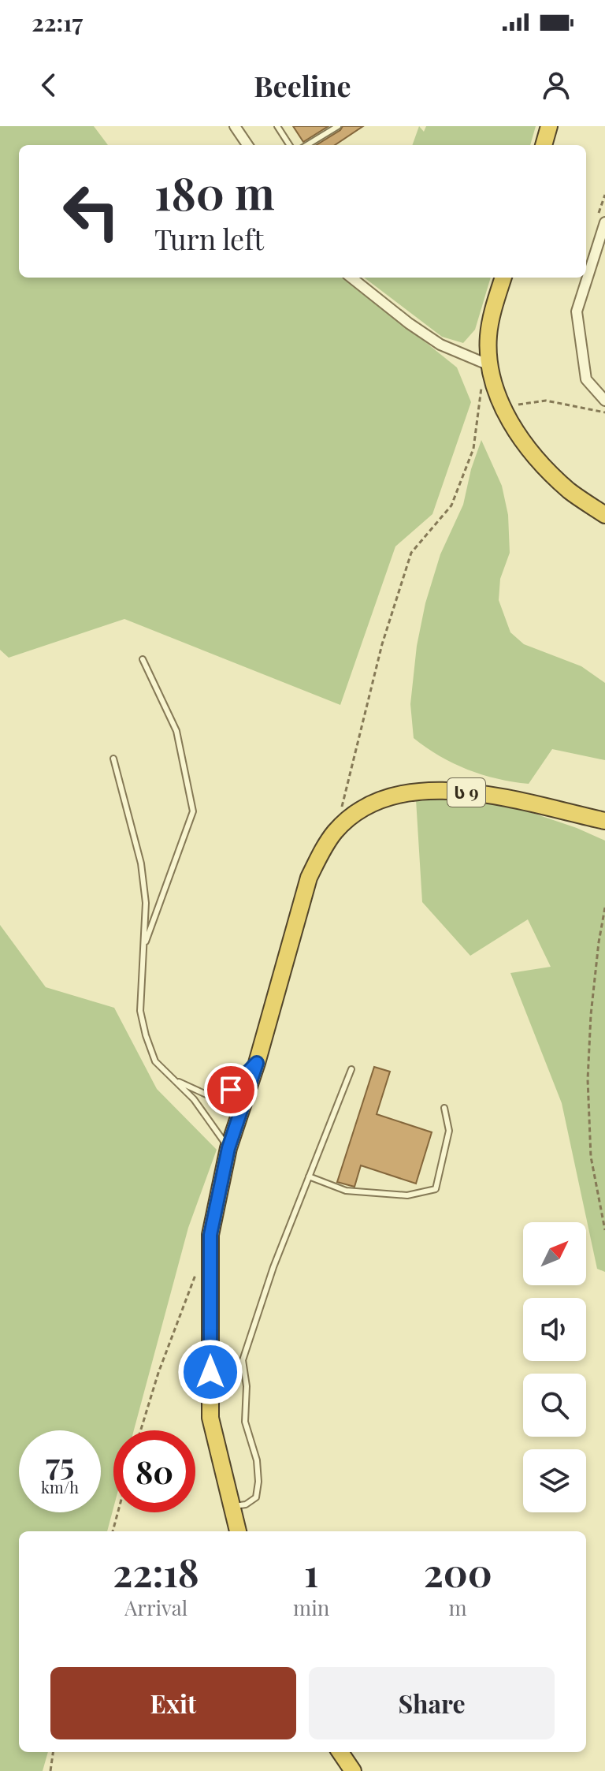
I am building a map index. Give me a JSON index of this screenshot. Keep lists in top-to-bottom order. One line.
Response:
{"streets":{"highway":["ს 9"]},"north":"top right","page":{"status":"22:17","header":"Beeline","turn":["180 m","Turn left"],"speed":"75 km/h","limit":"80","eta":["22:18","Arrival","1","min","200","m"],"buttons":["Exit","Share"]}}
